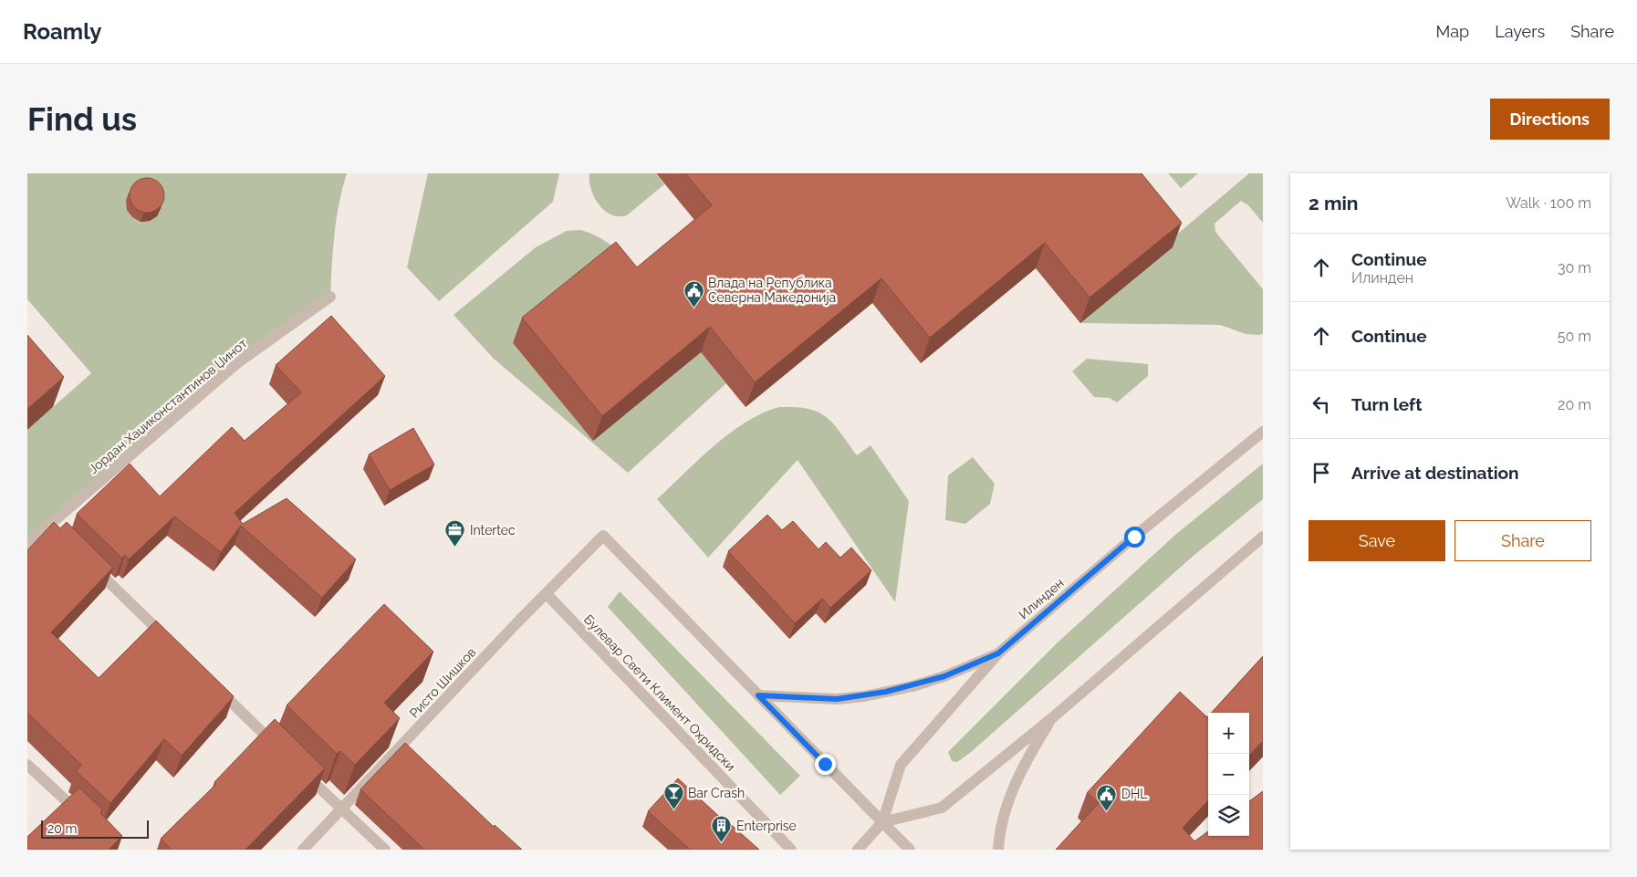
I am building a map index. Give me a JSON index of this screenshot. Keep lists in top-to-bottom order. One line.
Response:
{"streets":{"street":["Јордан Хаџиконстантинов Џинот","Илинден","Ристо Шишков","Булевар Свети Климент Охридски"]},"crossings":[["Ристо Шишков","Булевар Свети Климент Охридски"]],"places":{"public building":["Влада на Република Северна Македонија","DHL"],"office":["Intertec"],"bar":["Bar Crash"],"building":["Enterprise"]},"scale_bar":"20 m","page":{"header":"Roamly","nav":["Map","Layers","Share"],"buttons":["Directions",["Save","Share"]],"title":"Find us","heading":["2 min","Walk · 100 m"],"list":[["Continue","Илинден","30 m"],["Continue","50 m"],["Turn left","20 m"],"Arrive at destination"],"map_buttons":["+","−"],"scale":"20 m"}}
